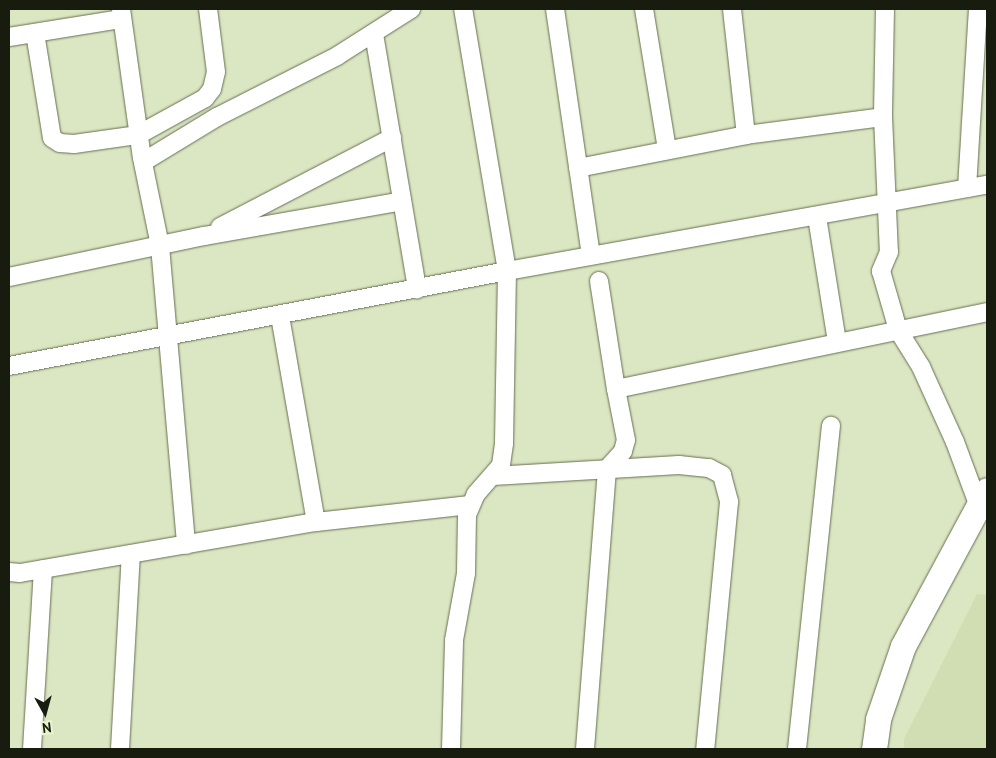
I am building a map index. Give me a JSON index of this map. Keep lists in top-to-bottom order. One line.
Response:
{"north":"bottom"}
